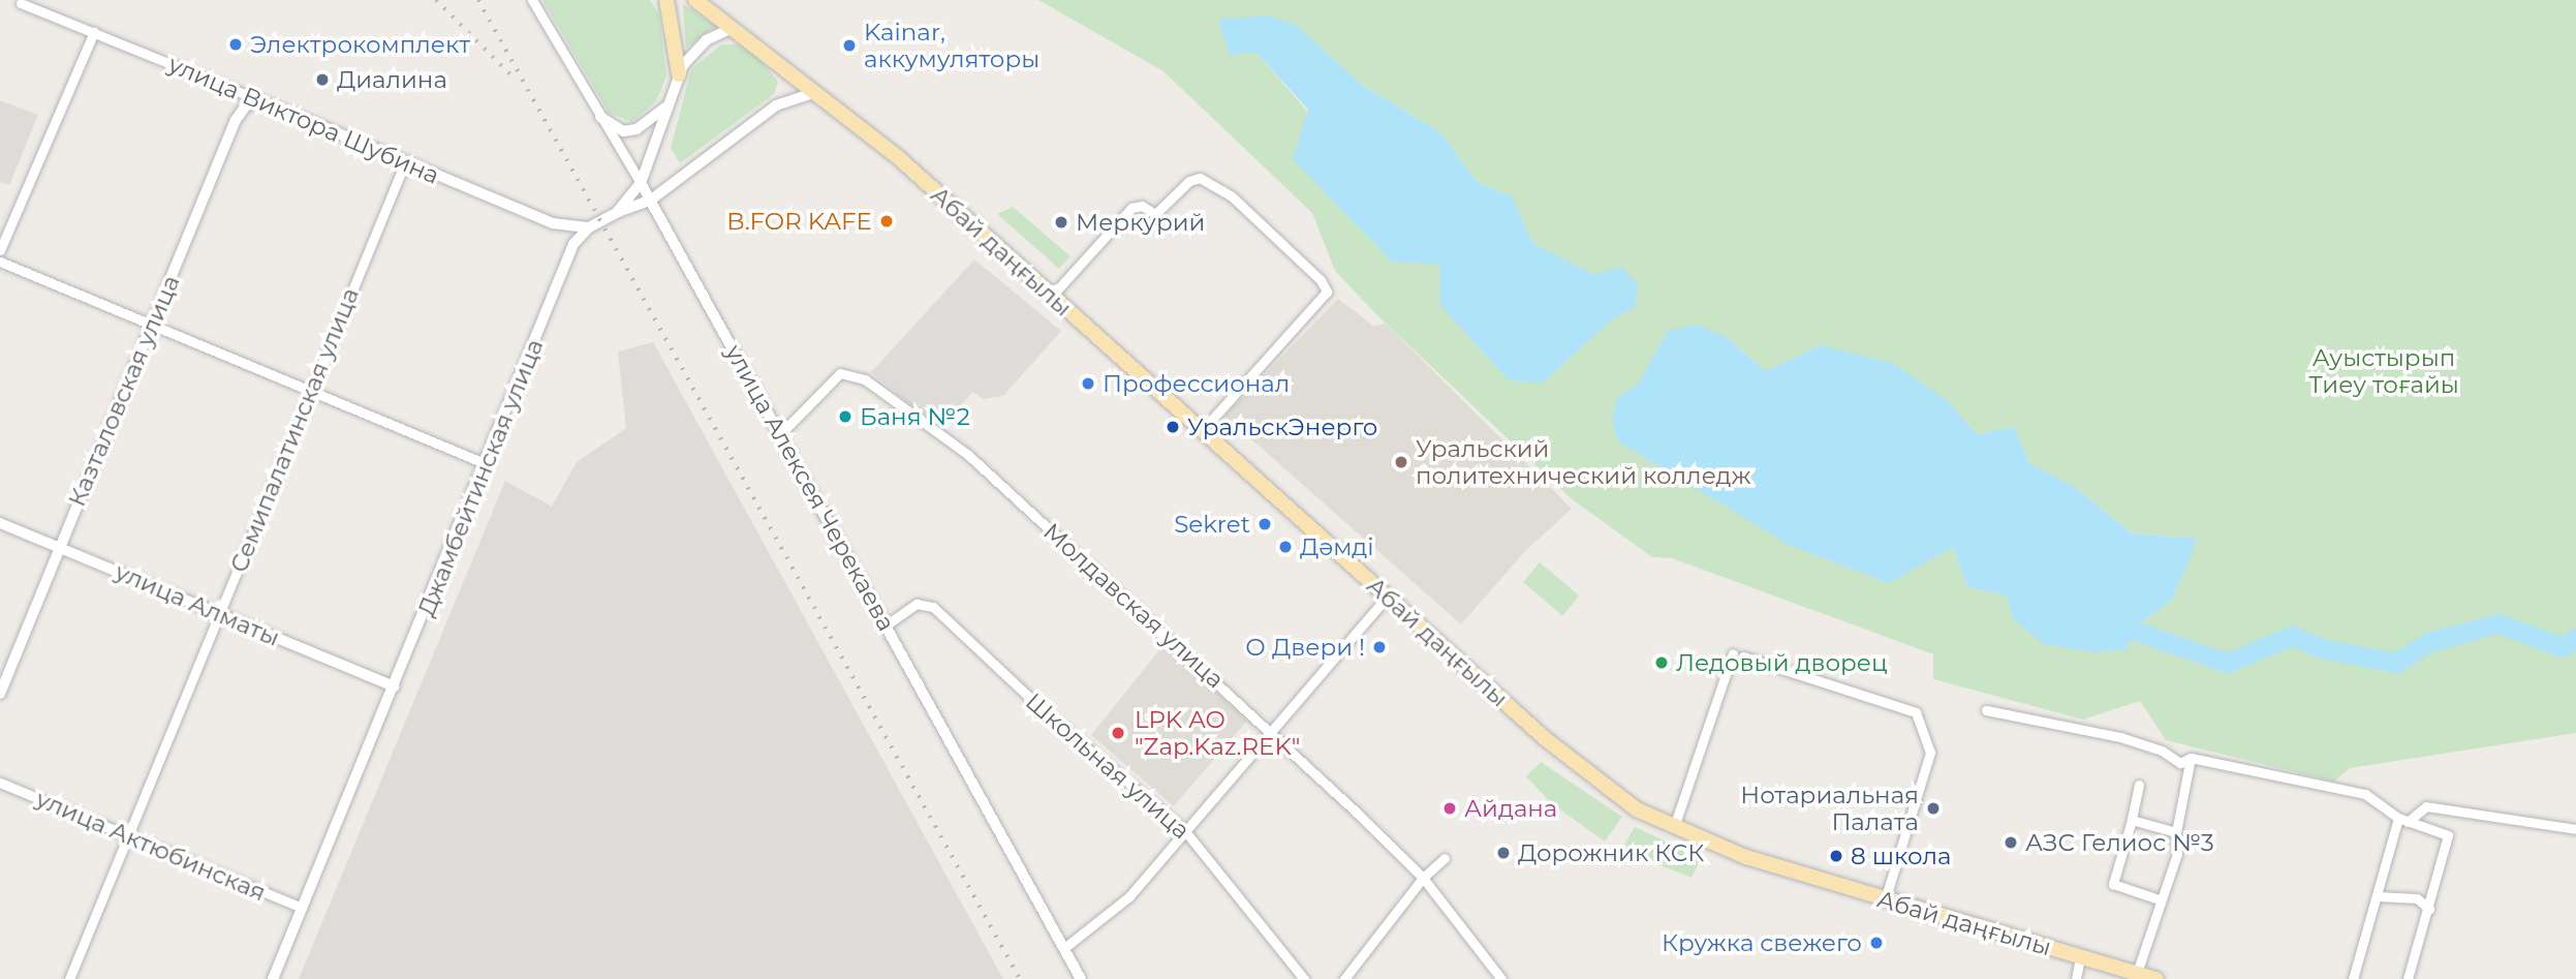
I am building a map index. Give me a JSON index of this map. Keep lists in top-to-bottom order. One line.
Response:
{"streets":{"main road":["Абай даңғылы"],"street":["улица Виктора Шубина","Казталовская улица","Семипалатинская улица","Джамбейтинская улица","улица Алексея Черекаева","улица Алматы","Молдавская улица","Школьная улица","улица Актюбинская"]},"crossings":[["улица Виктора Шубина","Казталовская улица"],["улица Виктора Шубина","Семипалатинская улица"],["улица Виктора Шубина","Джамбейтинская улица"],["Абай даңғылы","Джамбейтинская улица"],["Казталовская улица","улица Алматы"],["Семипалатинская улица","улица Алматы"],["Семипалатинская улица","улица Актюбинская"],["Джамбейтинская улица","улица Алексея Черекаева"],["Джамбейтинская улица","улица Алматы"],["Джамбейтинская улица","улица Актюбинская"],["улица Алексея Черекаева","Молдавская улица"],["улица Алексея Черекаева","Школьная улица"]],"parks":["Ауыстырып Тиеу тоғайы"],"places":["Электрокомплект","Kainar, аккумуляторы","Диалина","B.FOR KAFE","Меркурий","Профессионал","Баня №2","УральскЭнерго","Уральский политехнический колледж","Sekret","Дəмді","О Двери !","Ледовый дворец","LPK AO \"Zap.Kaz.REK\"","Айдана","Нотариальная Палата","АЗС Гелиос №3","Дорожник КСК","8 школа","Кружка свежего"]}
